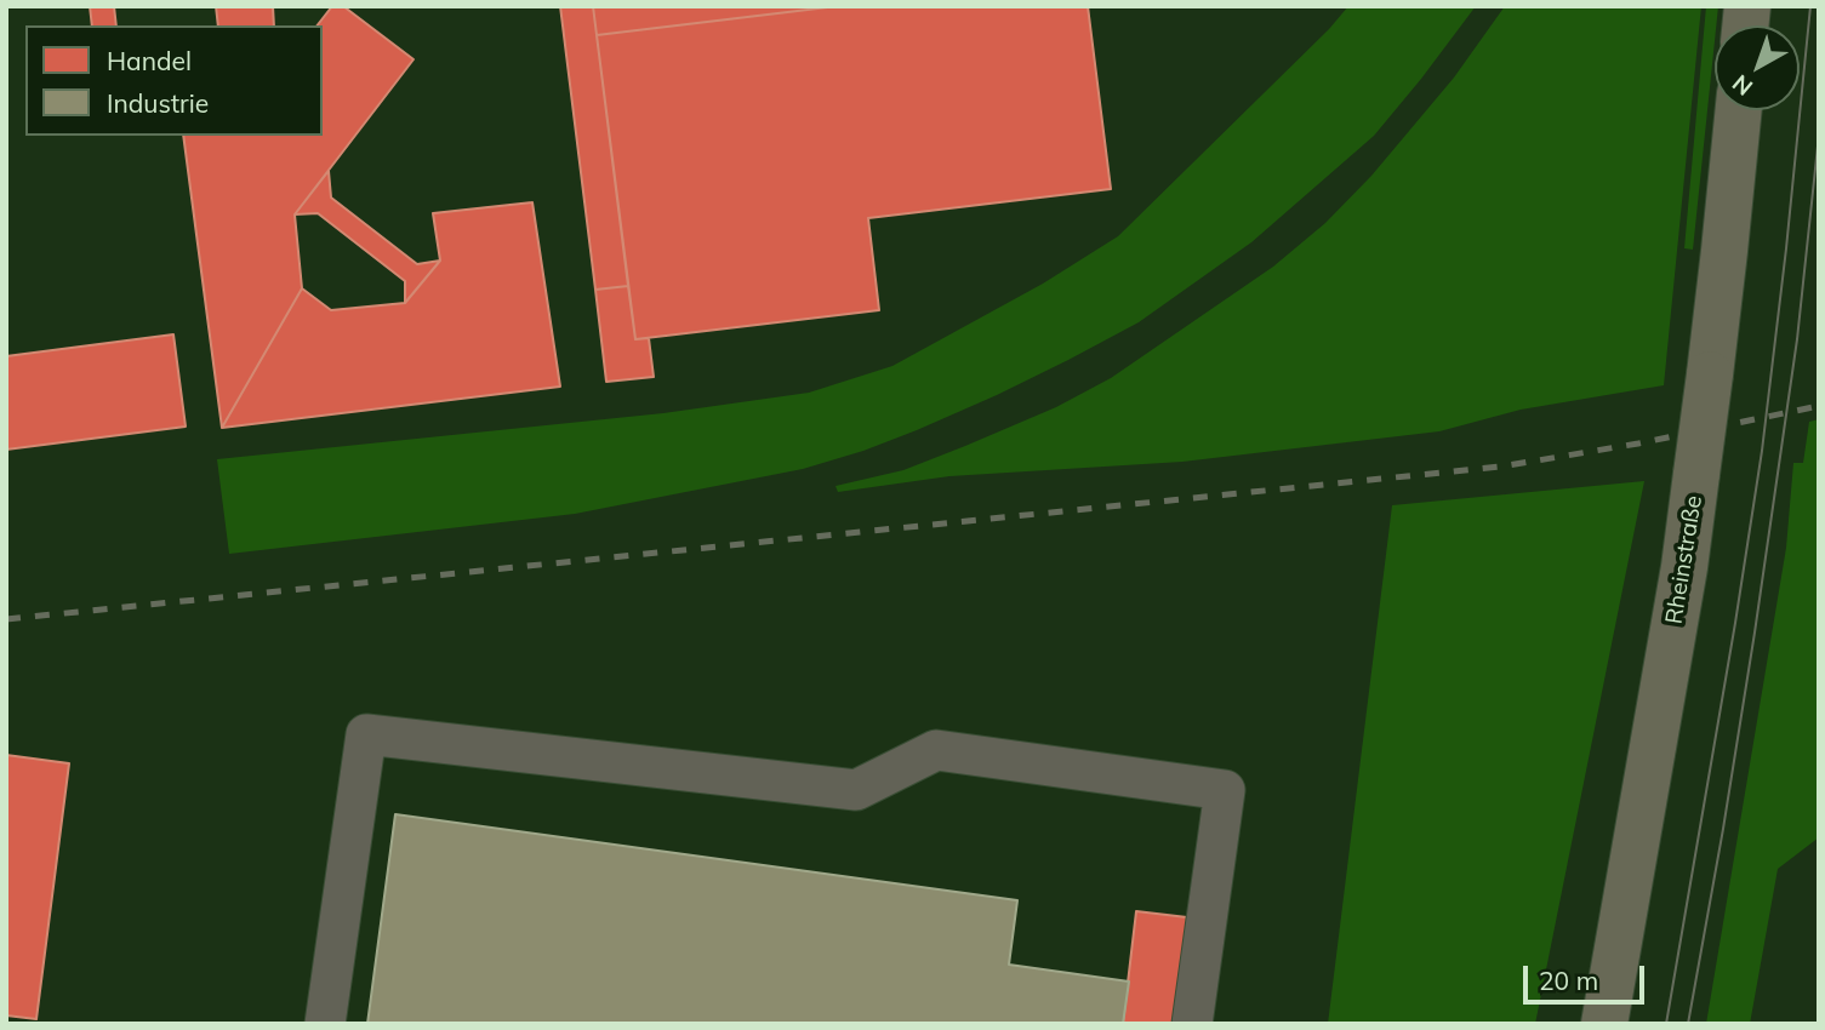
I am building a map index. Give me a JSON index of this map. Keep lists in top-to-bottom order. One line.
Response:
{"streets":{"main road":["Rheinstraße"]},"legend":["Handel","Industrie"],"scale_bar":"20 m","north":"bottom left"}
